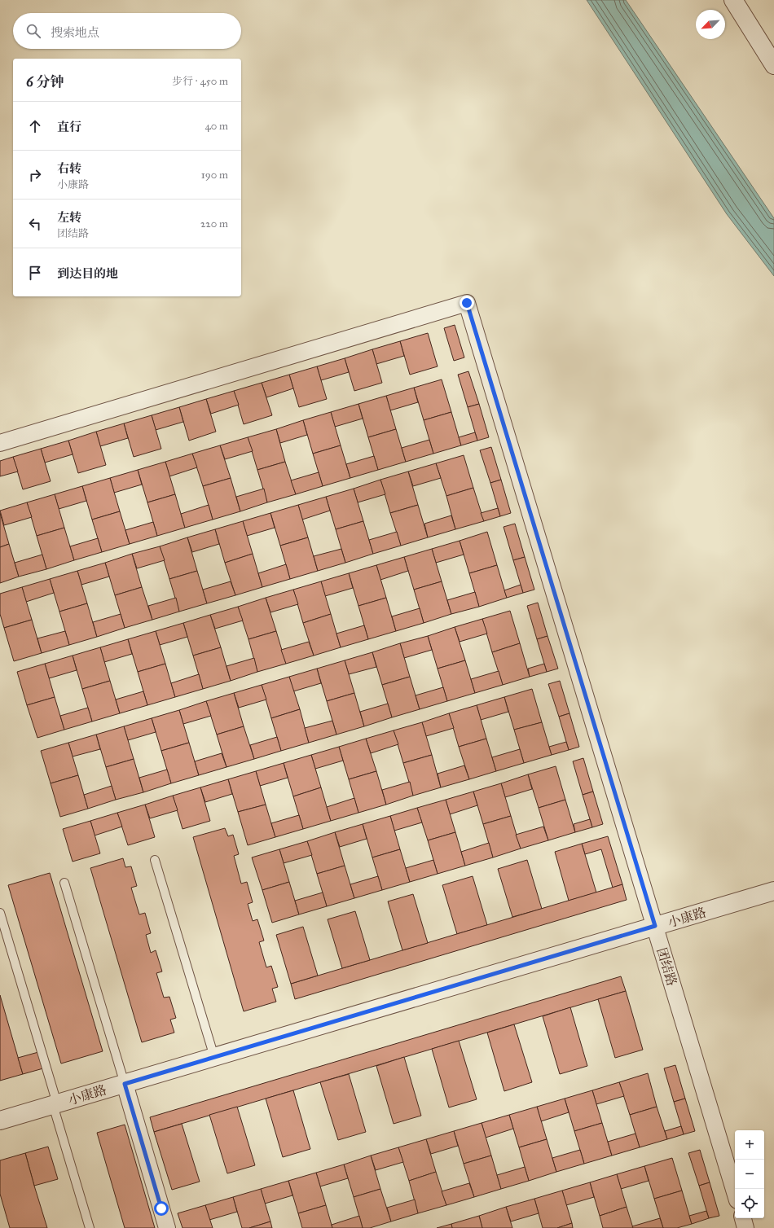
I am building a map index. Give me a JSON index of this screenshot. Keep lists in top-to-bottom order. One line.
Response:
{"streets":{"street":["小康路","团结路"]},"crossings":[["小康路","团结路"]],"north":"bottom left","page":{"search":"搜索地点","heading":["6 分钟","步行 · 450 m"],"list":[["直行","40 m"],["右转","小康路","190 m"],["左转","团结路","220 m"],"到达目的地"],"map_buttons":["+","−"]}}
